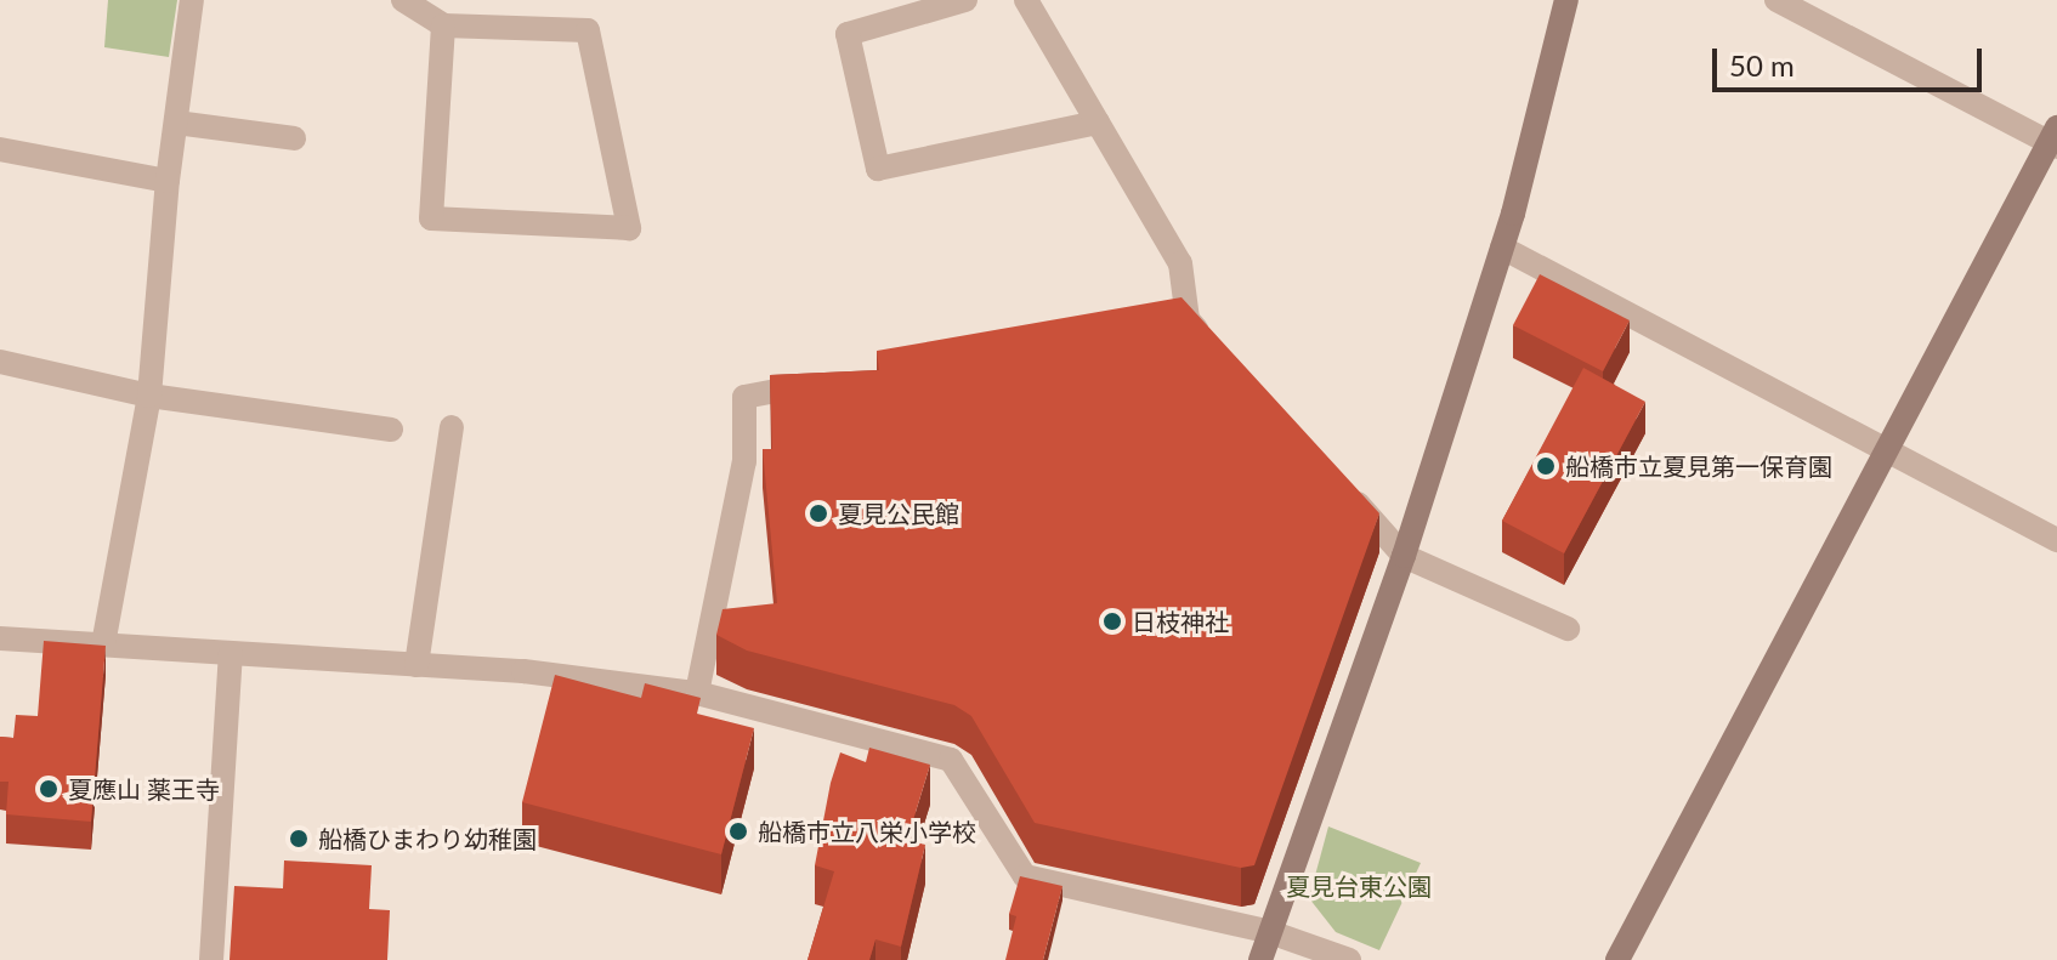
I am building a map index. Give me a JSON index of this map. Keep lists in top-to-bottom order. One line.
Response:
{"parks":["夏見台東公園"],"places":["船橋市立夏見第一保育園","夏見公民館","日枝神社","夏應山 薬王寺","船橋市立八栄小学校","船橋ひまわり幼稚園"],"scale_bar":"50 m"}
